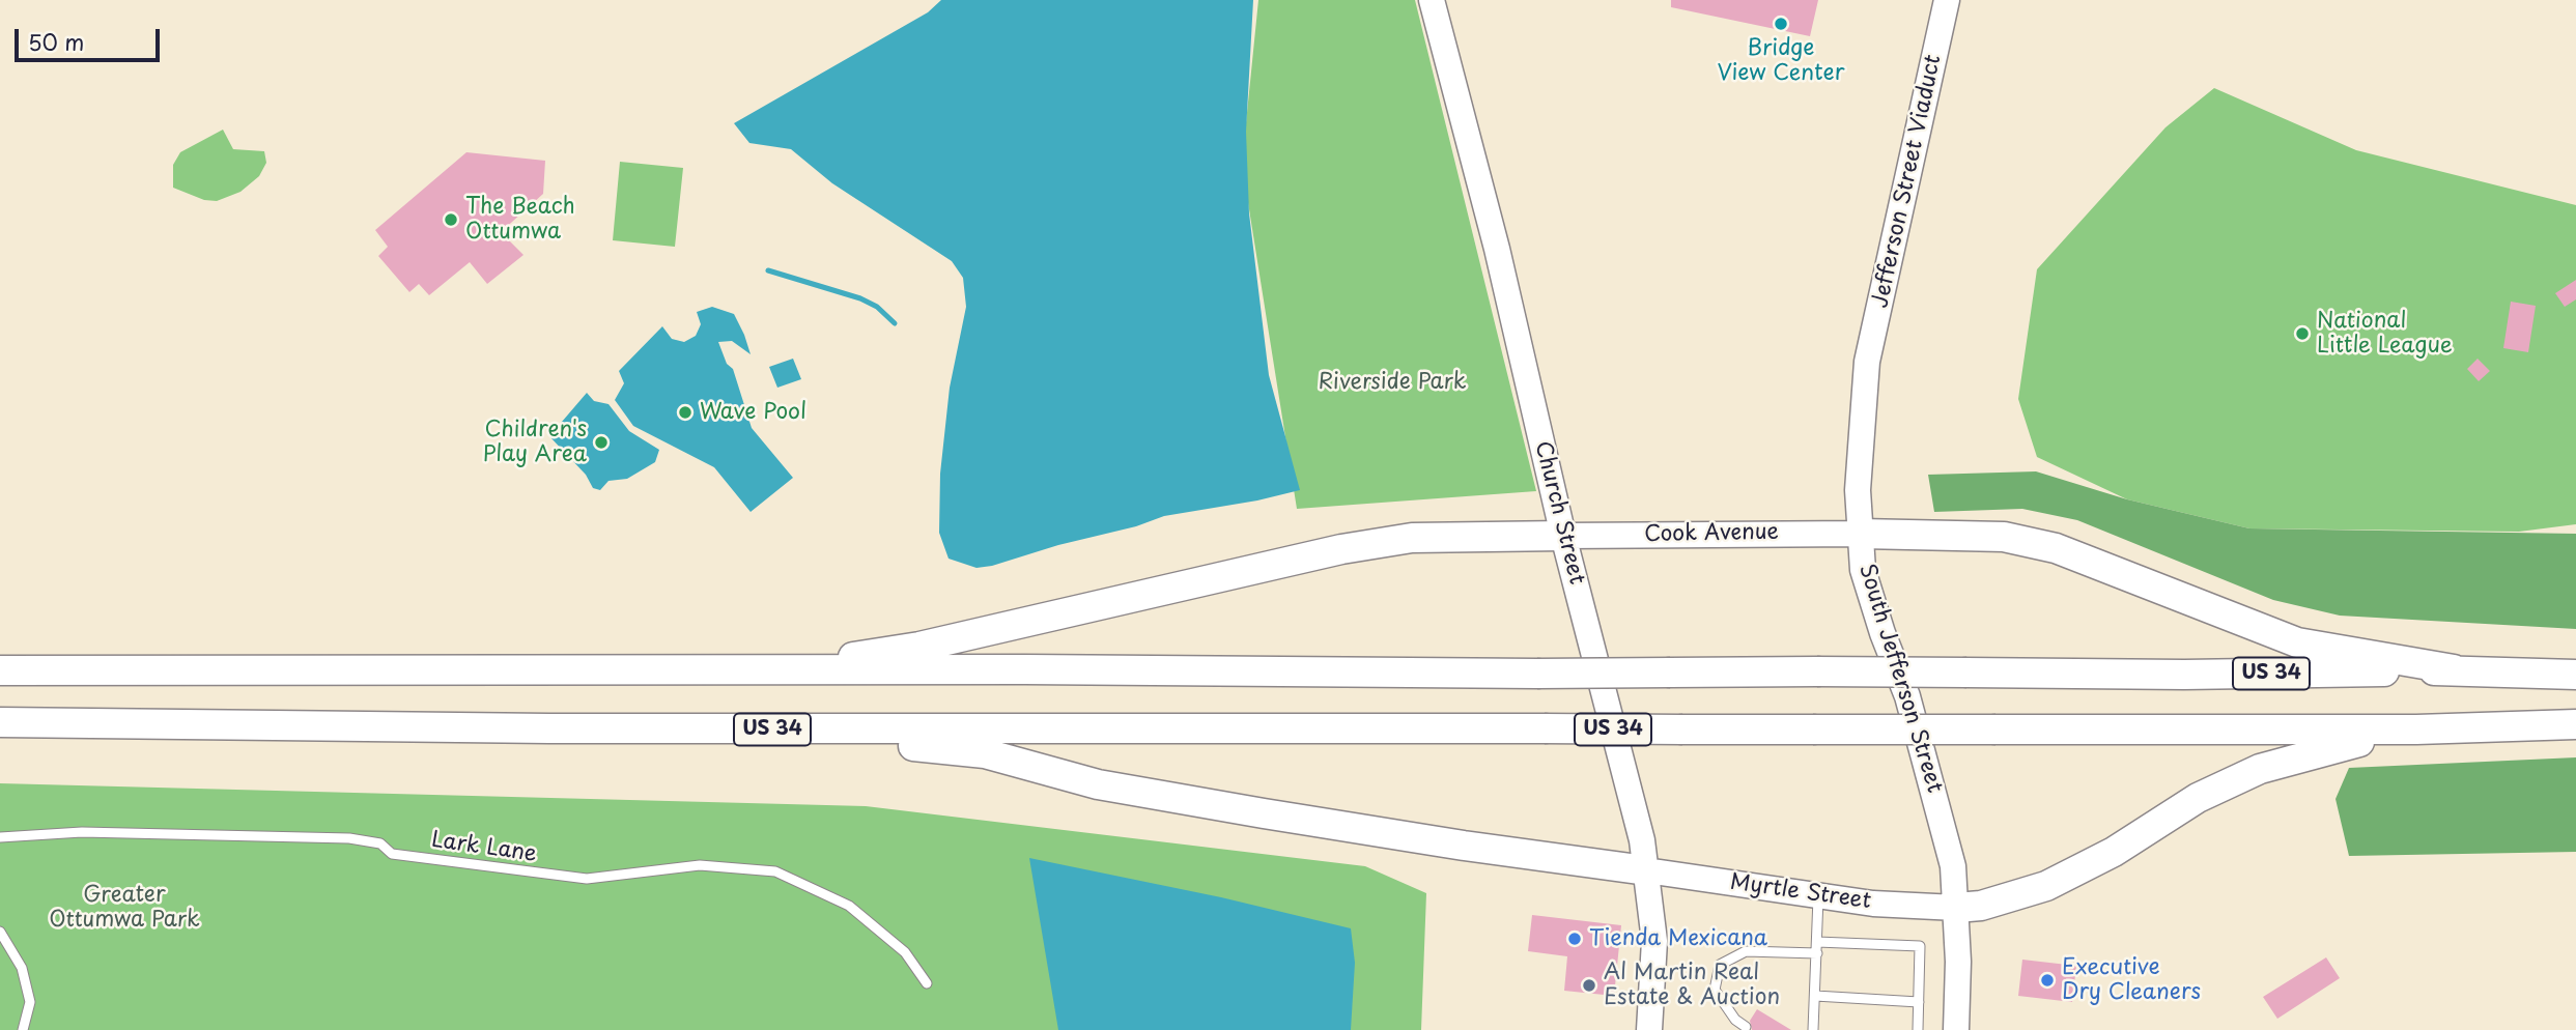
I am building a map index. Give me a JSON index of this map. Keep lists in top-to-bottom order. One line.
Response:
{"streets":{"highway":["US 34"],"main road":["Jefferson Street Viaduct","Church Street","Cook Avenue","South Jefferson Street","Myrtle Street"],"lane":["Lark Lane"]},"crossings":[["Jefferson Street Viaduct","South Jefferson Street"],["Church Street","Cook Avenue"],["Church Street","Myrtle Street"],["Cook Avenue","South Jefferson Street"],["South Jefferson Street","Myrtle Street"]],"parks":["Riverside Park","Greater Ottumwa Park"],"places":["Bridge View Center","The Beach Ottumwa","National Little League","Wave Pool","Children's Play Area","Tienda Mexicana","Executive Dry Cleaners","Al Martin Real Estate & Auction"],"scale_bar":"50 m"}
